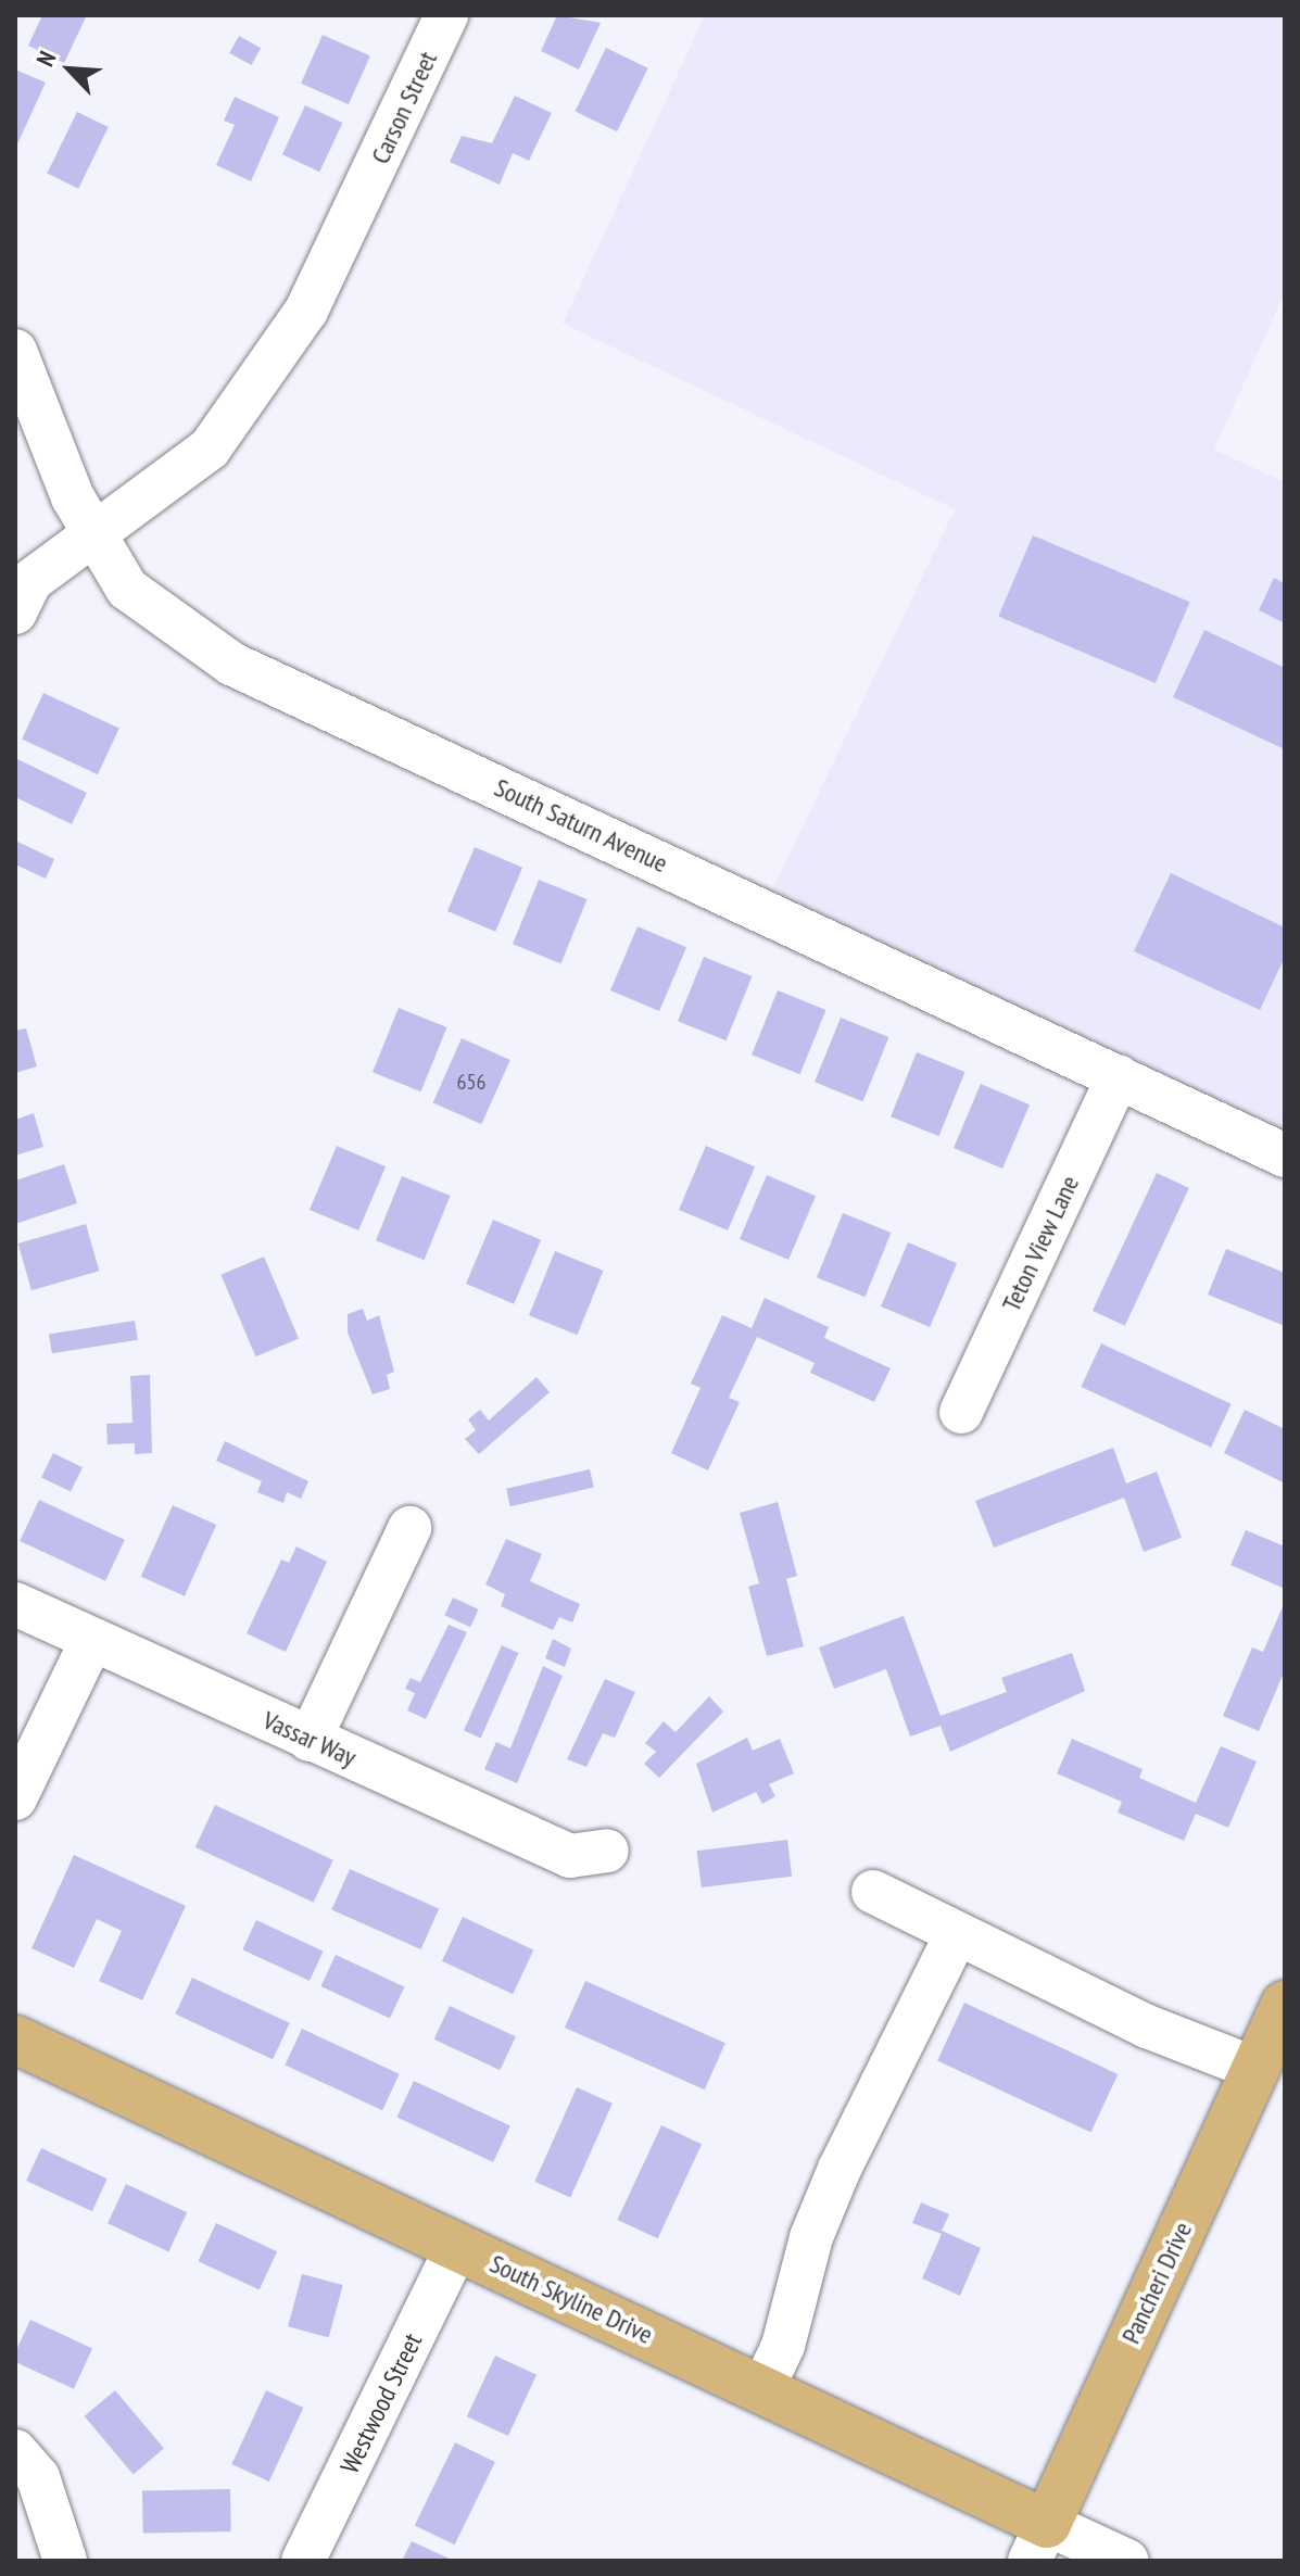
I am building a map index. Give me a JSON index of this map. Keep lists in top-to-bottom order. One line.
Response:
{"streets":{"main road":["Pancheri Drive","South Skyline Drive"],"street":["Carson Street","South Saturn Avenue","Teton View Lane","Vassar Way","Westwood Street"]},"crossings":[["Carson Street","South Saturn Avenue"],["South Saturn Avenue","Teton View Lane"],["Pancheri Drive","South Skyline Drive"],["South Skyline Drive","Westwood Street"]],"house_numbers":["656"],"north":"top left"}
